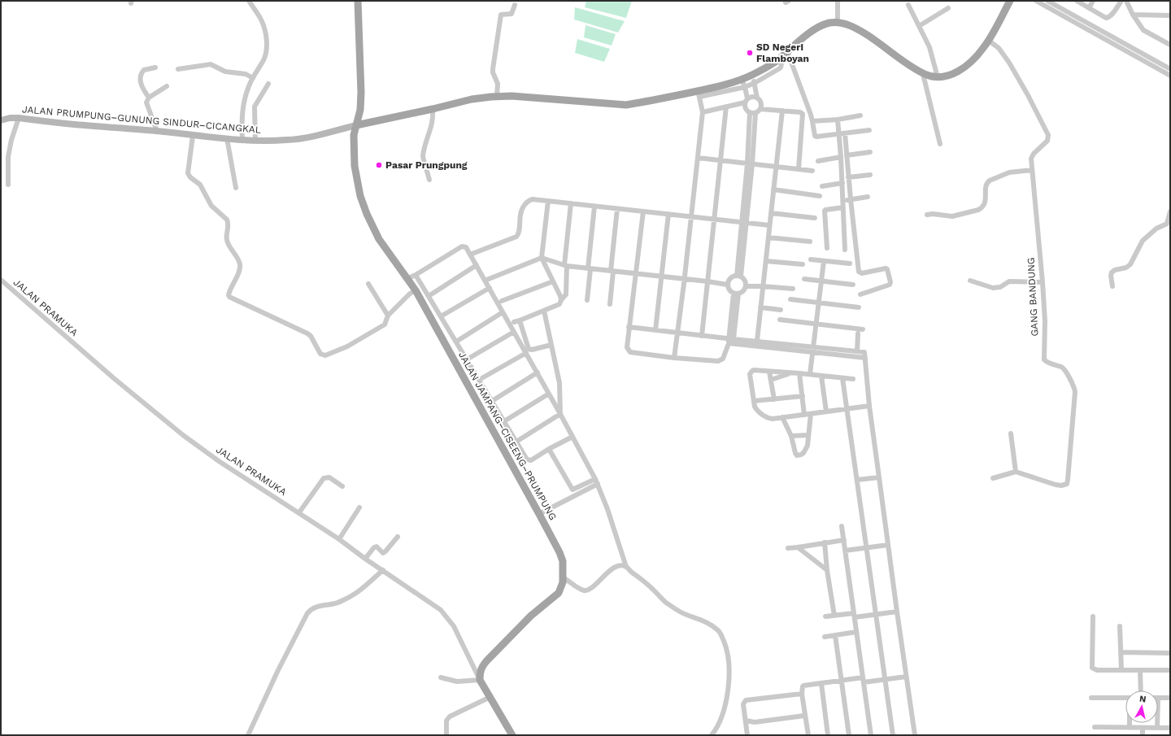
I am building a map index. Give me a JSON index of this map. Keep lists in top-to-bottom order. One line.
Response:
{"streets":{"main road":["JALAN PRUMPUNG–GUNUNG SINDUR–CICANGKAL","JALAN JAMPANG–CISEENG–PRUMPUNG"],"street":["GANG BANDUNG","JALAN PRAMUKA"]},"crossings":[["JALAN PRUMPUNG–GUNUNG SINDUR–CICANGKAL","JALAN JAMPANG–CISEENG–PRUMPUNG"],["JALAN PRAMUKA","JALAN JAMPANG–CISEENG–PRUMPUNG"]],"places":["SD Negeri Flamboyan","Pasar Prungpung"],"north":"top"}
